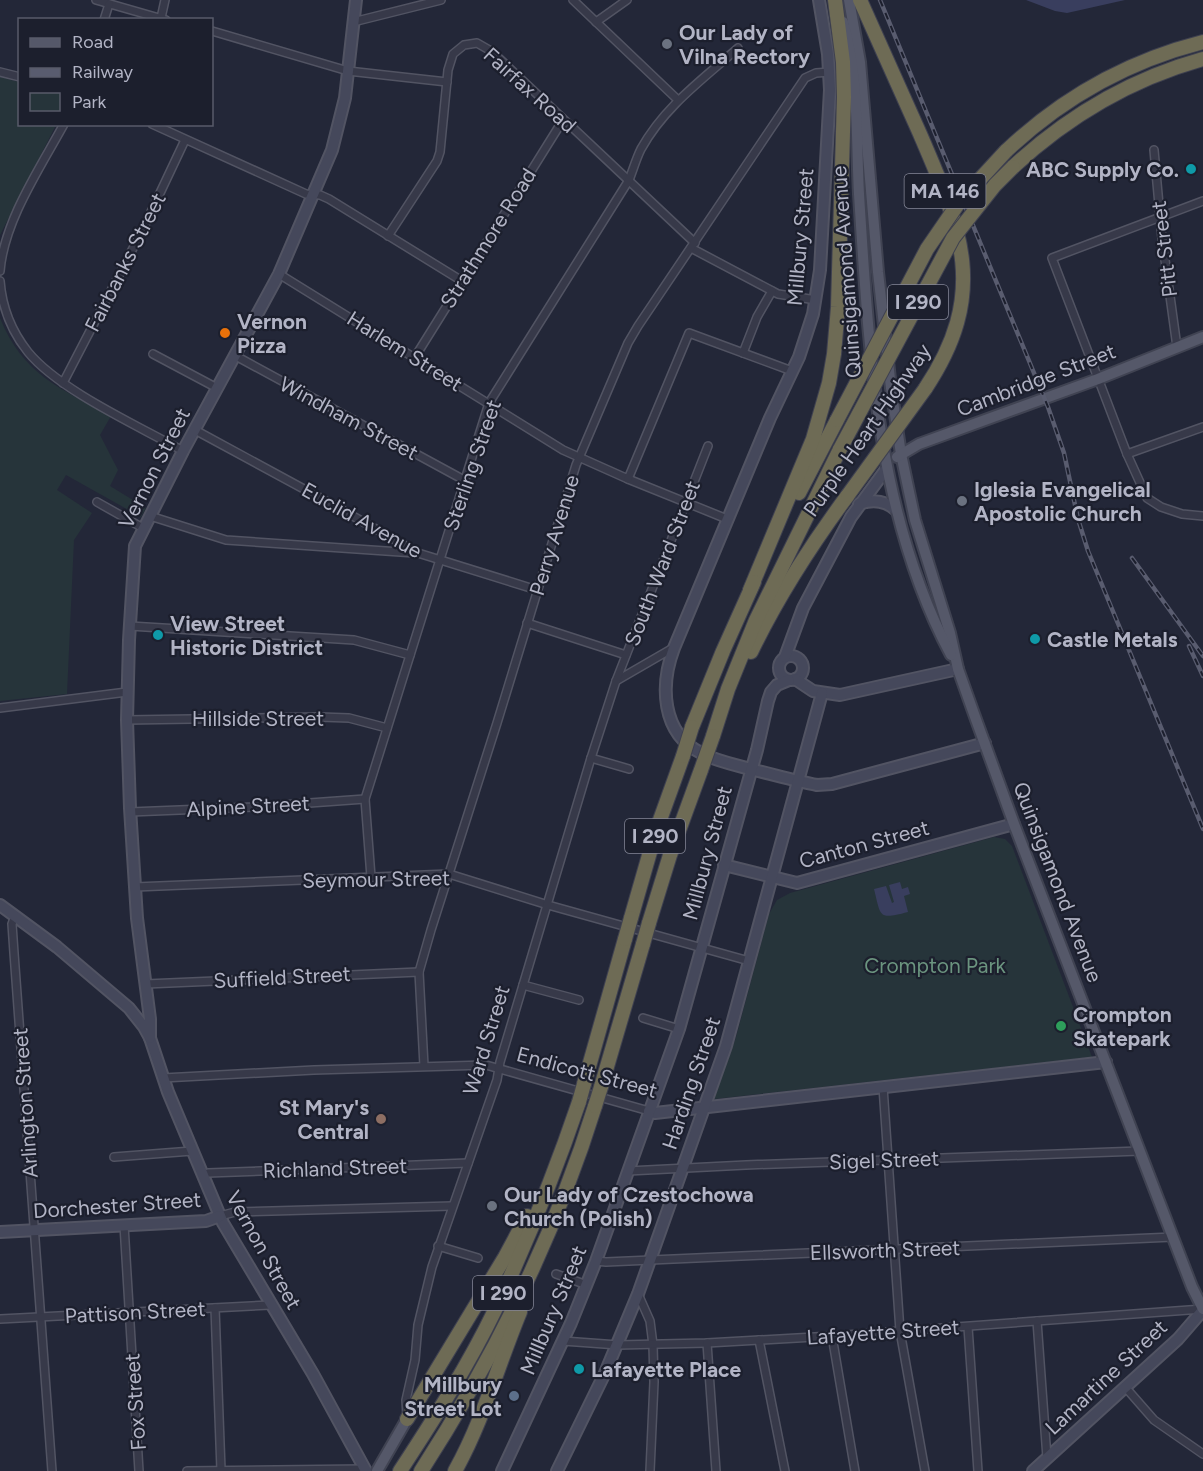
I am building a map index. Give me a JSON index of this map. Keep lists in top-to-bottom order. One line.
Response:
{"streets":{"highway":["MA 146","I 290","Purple Heart Highway"],"main road":["Millbury Street","Quinsigamond Avenue","Cambridge Street","Vernon Street","Canton Street","Ward Street","Endicott Street","Harding Street","Dorchester Street","Lamartine Street"],"street":["Fairfax Road","Strathmore Road","Pitt Street","Fairbanks Street","Harlem Street","Windham Street","Sterling Street","Euclid Avenue","Perry Avenue","South Ward Street","Hillside Street","Alpine Street","Seymour Street","Suffield Street","Arlington Street","Sigel Street","Richland Street","Ellsworth Street","Pattison Street","Lafayette Street","Fox Street"]},"crossings":[["Fairfax Road","Millbury Street"],["Fairfax Road","Strathmore Road"],["Fairfax Road","Sterling Street"],["Fairfax Road","Perry Avenue"],["Millbury Street","Harlem Street"],["Millbury Street","Perry Avenue"],["Millbury Street","Canton Street"],["Millbury Street","Seymour Street"],["Millbury Street","Endicott Street"],["Millbury Street","Sigel Street"],["Millbury Street","Ellsworth Street"],["Millbury Street","Lafayette Street"],["Strathmore Road","Harlem Street"],["Pitt Street","Cambridge Street"],["Quinsigamond Avenue","Cambridge Street"],["Quinsigamond Avenue","Purple Heart Highway"],["Quinsigamond Avenue","Canton Street"],["Quinsigamond Avenue","Endicott Street"],["Quinsigamond Avenue","Sigel Street"],["Quinsigamond Avenue","Ellsworth Street"],["Quinsigamond Avenue","Lafayette Street"],["Quinsigamond Avenue","Lamartine Street"],["I 290","Purple Heart Highway"],["Harlem Street","Sterling Street"],["Harlem Street","Vernon Street"],["Harlem Street","Perry Avenue"],["Harlem Street","South Ward Street"],["Windham Street","Sterling Street"],["Windham Street","Vernon Street"],["Sterling Street","Euclid Avenue"],["Sterling Street","Hillside Street"],["Sterling Street","Alpine Street"],["Sterling Street","Seymour Street"],["Vernon Street","Euclid Avenue"],["Vernon Street","Hillside Street"],["Vernon Street","Alpine Street"],["Vernon Street","Seymour Street"],["Vernon Street","Suffield Street"],["Vernon Street","Endicott Street"],["Vernon Street","Richland Street"],["Vernon Street","Dorchester Street"],["Vernon Street","Pattison Street"],["Euclid Avenue","Perry Avenue"],["Perry Avenue","Seymour Street"],["Perry Avenue","Suffield Street"],["Perry Avenue","Endicott Street"],["South Ward Street","Ward Street"],["Canton Street","Harding Street"],["Seymour Street","Ward Street"],["Seymour Street","Harding Street"],["Ward Street","Endicott Street"],["Ward Street","Richland Street"],["Ward Street","Dorchester Street"],["Endicott Street","Harding Street"],["Harding Street","Sigel Street"],["Harding Street","Ellsworth Street"],["Harding Street","Lafayette Street"],["Arlington Street","Dorchester Street"],["Arlington Street","Pattison Street"],["Dorchester Street","Fox Street"],["Pattison Street","Fox Street"],["Lafayette Street","Lamartine Street"]],"parks":["Crompton Park"],"places":["Our Lady of Vilna Rectory","ABC Supply Co.","Vernon Pizza","Iglesia Evangelical Apostolic Church","View Street Historic District","Castle Metals","Crompton Skatepark","St Mary's Central","Our Lady of Czestochowa Church (Polish)","Lafayette Place","Millbury Street Lot"],"legend":["Road","Railway","Park"]}
